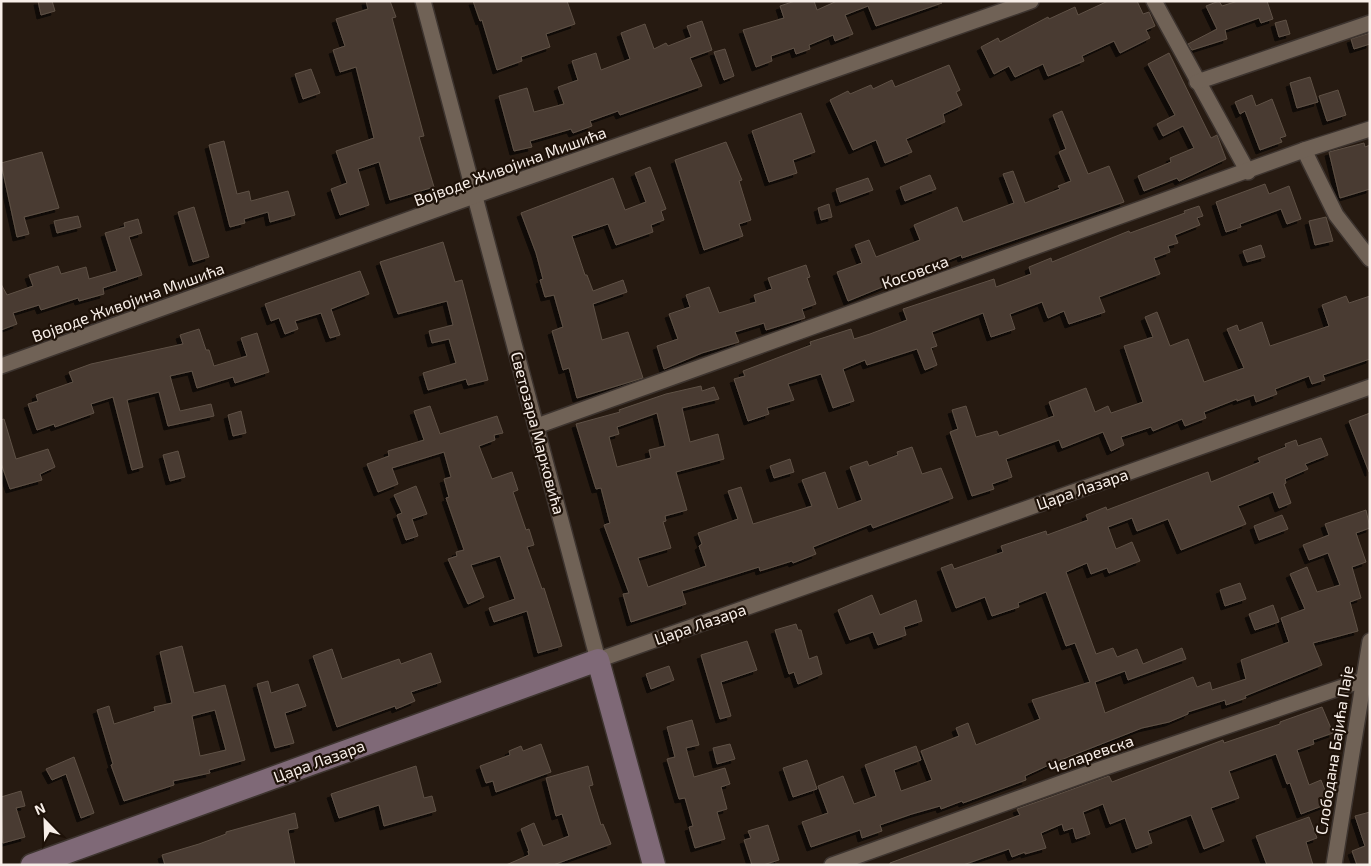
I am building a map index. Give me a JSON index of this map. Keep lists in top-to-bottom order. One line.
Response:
{"streets":{"street":["Војводе Живојина Мишића","Косовска","Светозара Марковића","Цара Лазара","Слободана Бајића Паје","Челаревска"]},"crossings":[["Војводе Живојина Мишића","Светозара Марковића"],["Косовска","Светозара Марковића"],["Светозара Марковића","Цара Лазара"],["Слободана Бајића Паје","Челаревска"]],"north":"top left"}
